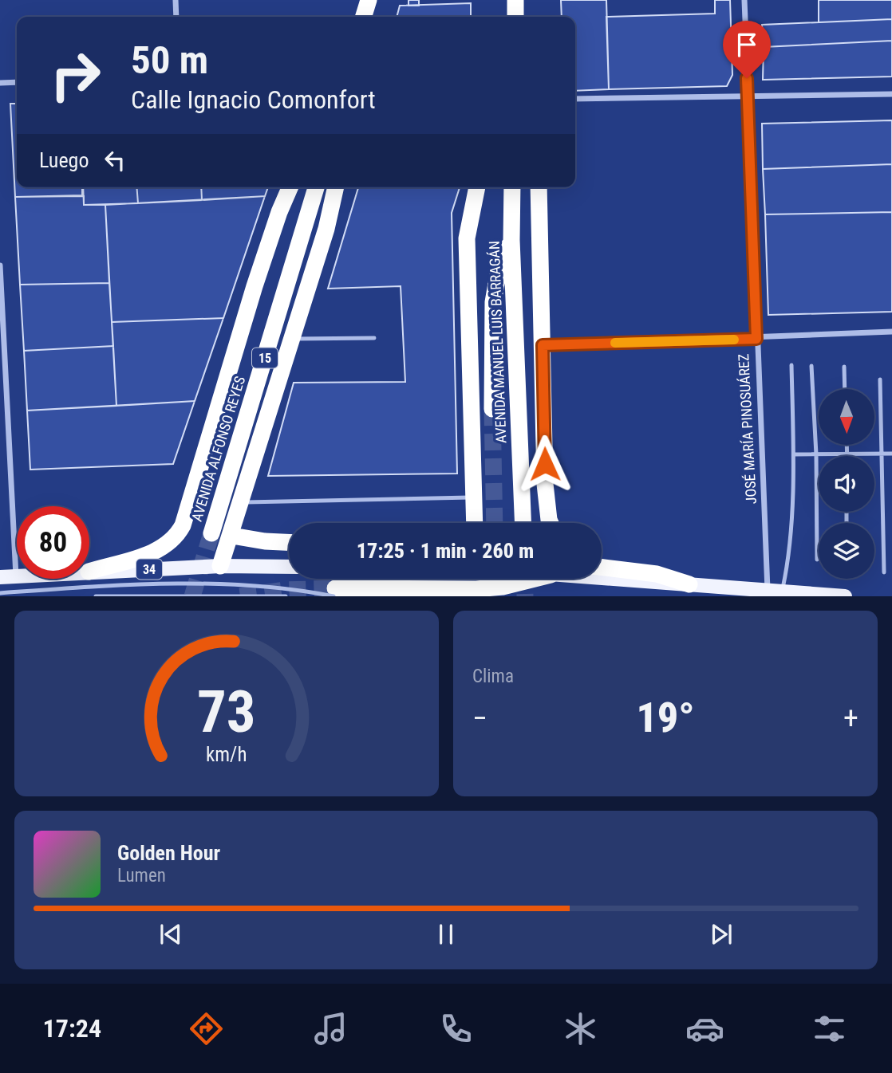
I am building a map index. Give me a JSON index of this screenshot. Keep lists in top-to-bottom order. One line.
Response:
{"streets":{"highway":["AVENIDA MANUEL LUIS BARRAGÁN","15","AVENIDA ALFONSO REYES"],"main road":["34"],"street":["JOSÉ MARÍA PINOSUÁREZ"]},"north":"bottom","page":{"turn":["50 m","Calle Ignacio Comonfort"],"then":"Luego","limit":"80","trip":"17:25 · 1 min · 260 m","tile":"Clima","heat":["−","19°","+"],"song":["Golden Hour","Lumen"],"tabs":"17:24","gauge":["73","km/h"]}}
